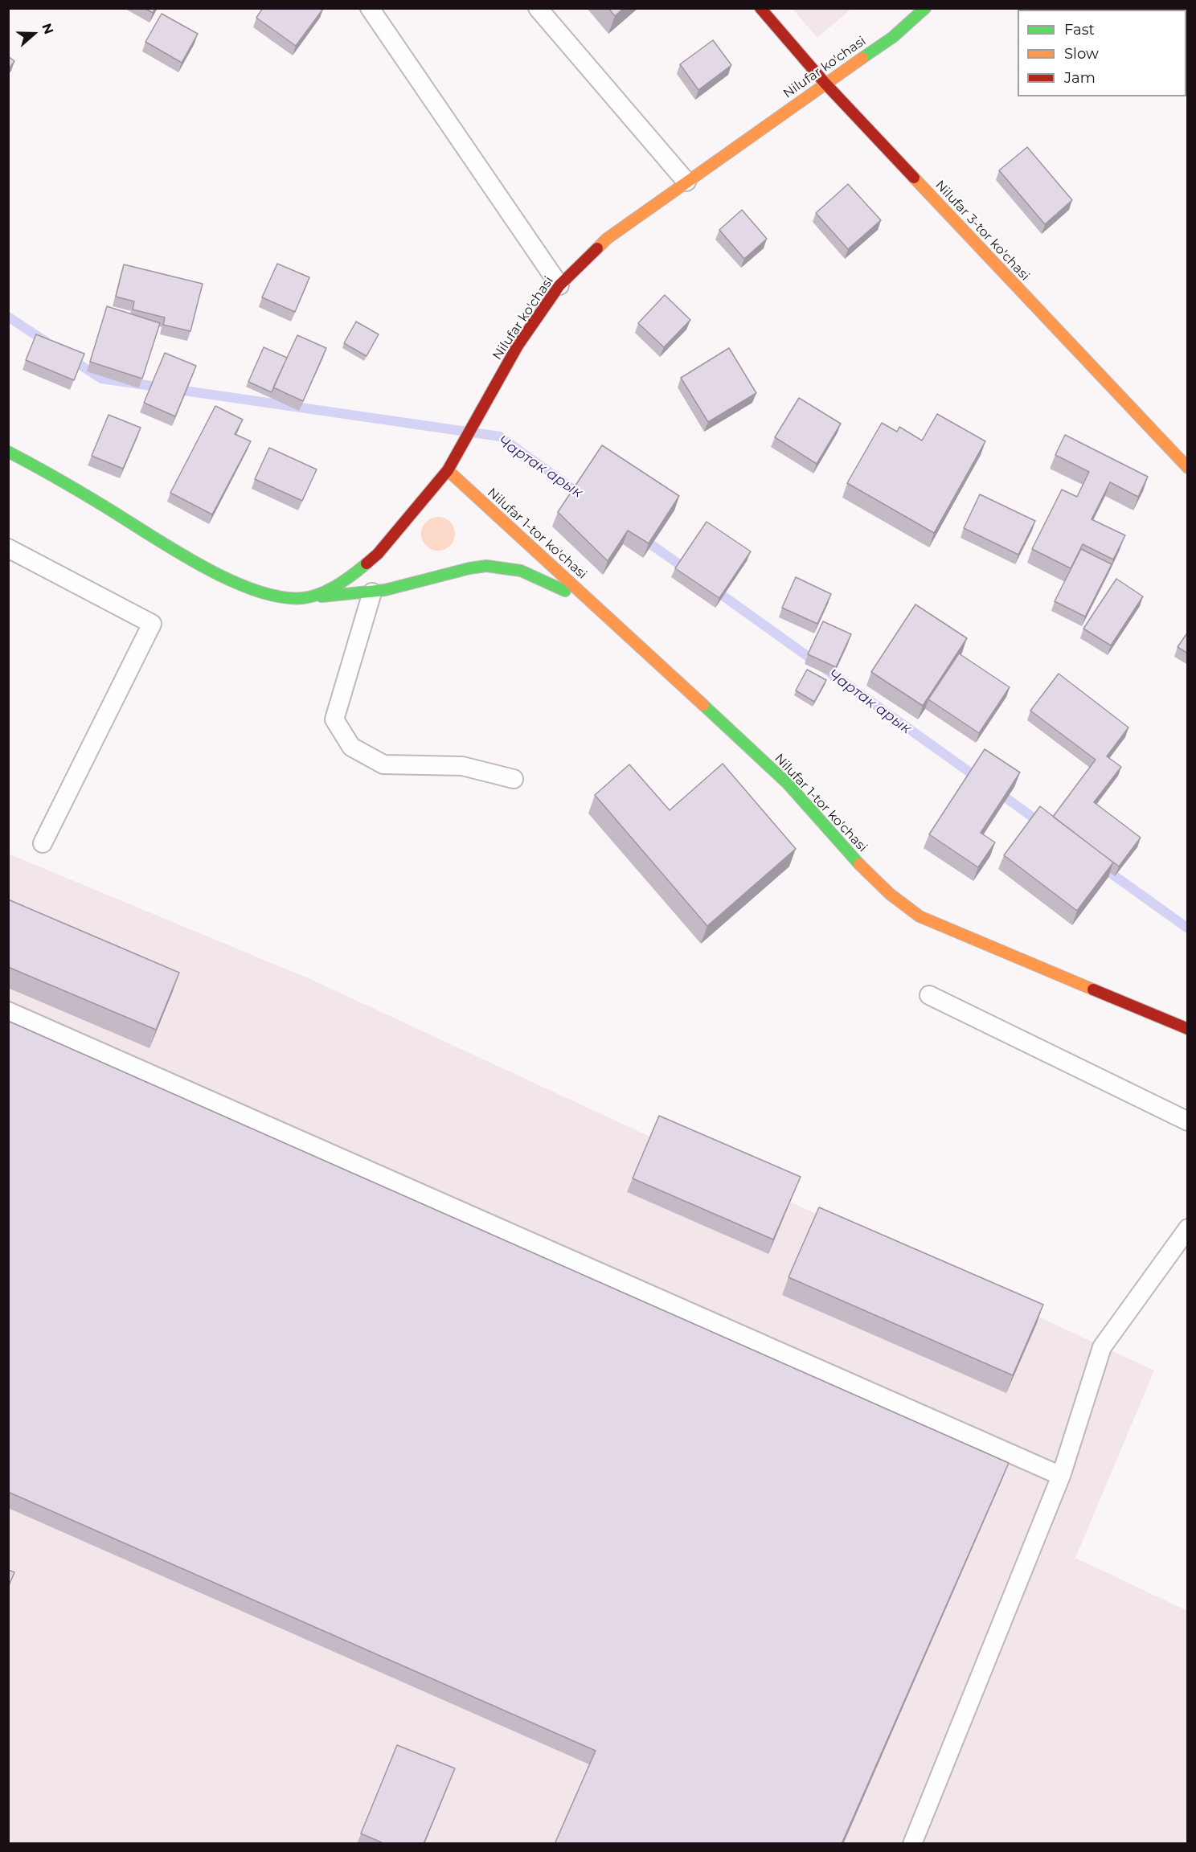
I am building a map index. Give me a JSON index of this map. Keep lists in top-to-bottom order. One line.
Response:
{"streets":{"street":["Nilufar ko'chasi","Nilufar 3-tor ko'chasi","Nilufar 1-tor ko'chasi"]},"crossings":[["Nilufar ko'chasi","Nilufar 3-tor ko'chasi"],["Nilufar ko'chasi","Nilufar 1-tor ko'chasi"]],"water":["Чартак арык"],"legend":["Fast","Slow","Jam"],"north":"right"}
